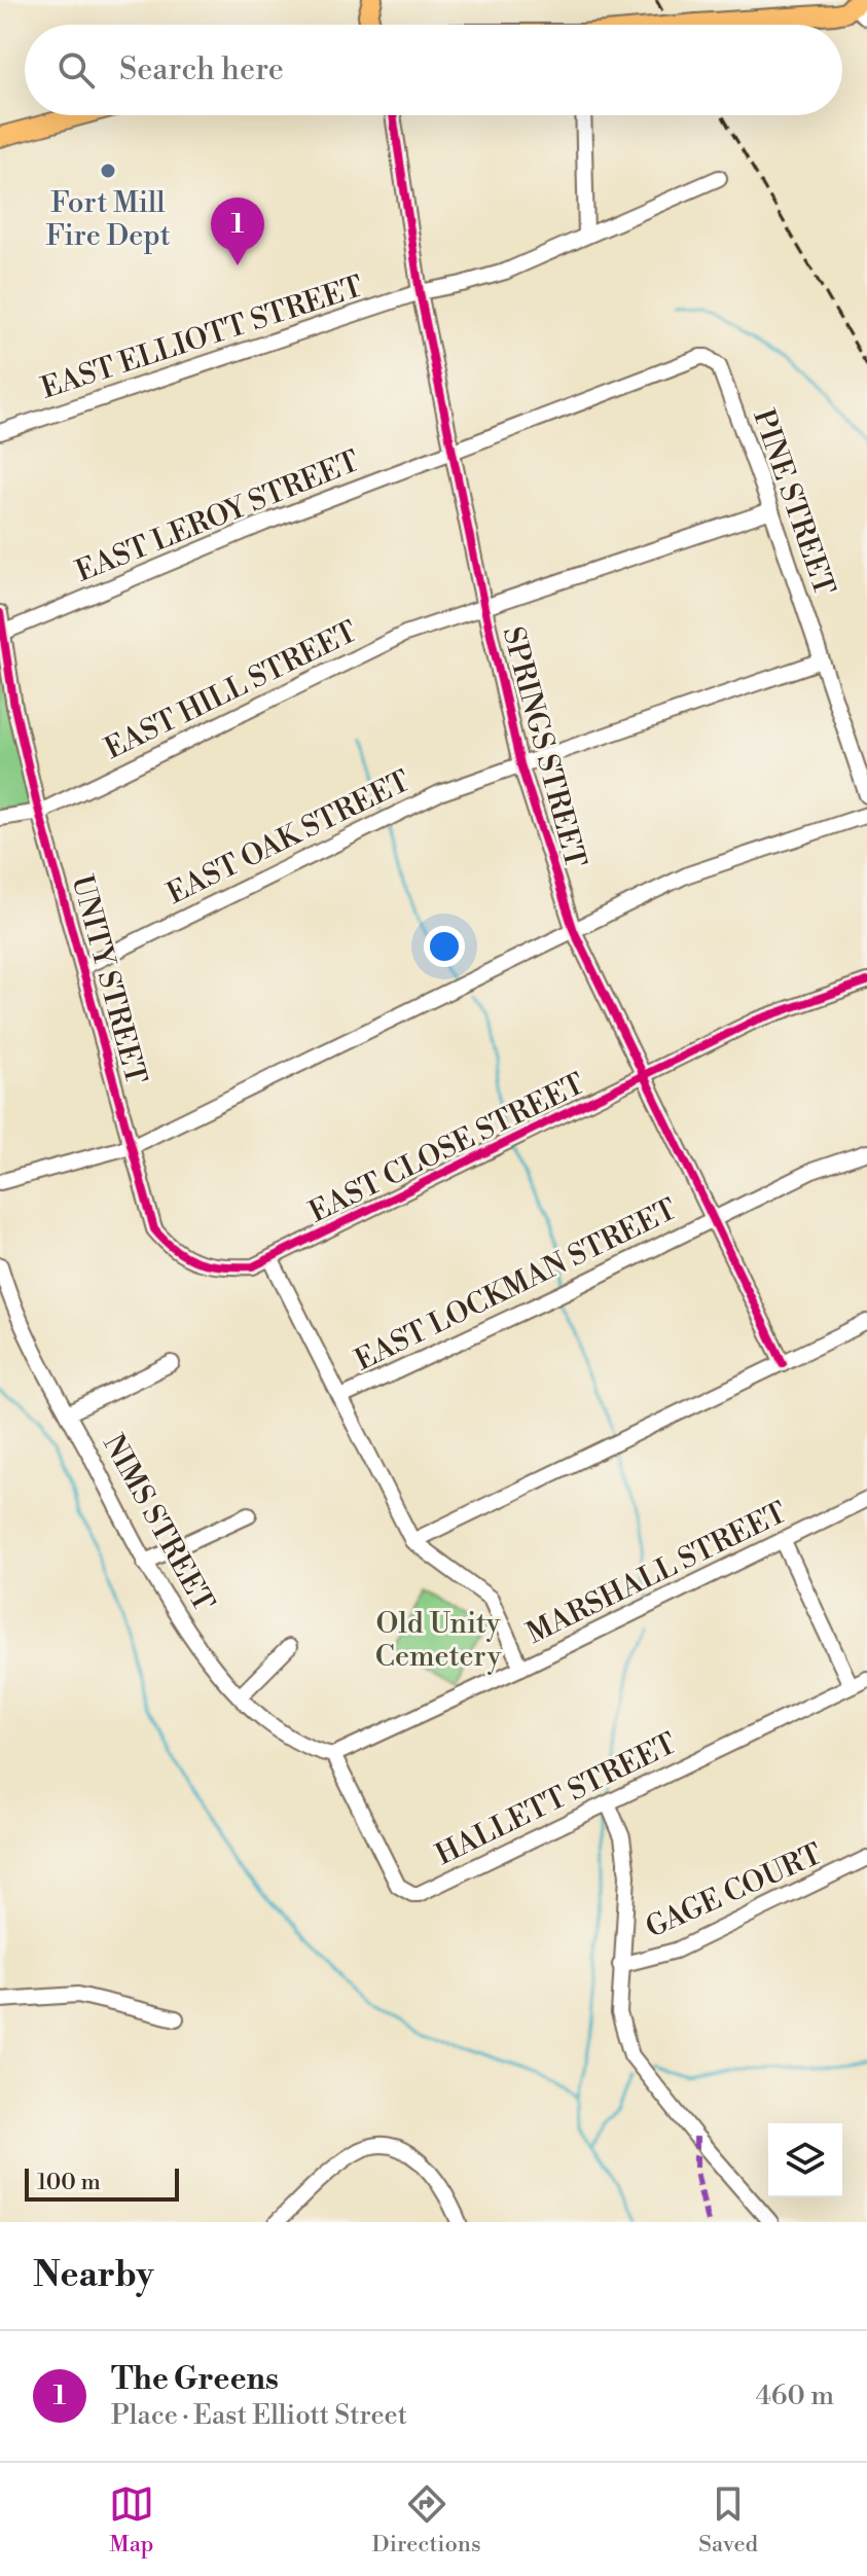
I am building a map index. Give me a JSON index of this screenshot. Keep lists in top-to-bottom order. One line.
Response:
{"streets":{"street":["EAST ELLIOTT STREET","PINE STREET","EAST LEROY STREET","EAST HILL STREET","SPRINGS STREET","EAST OAK STREET","UNITY STREET","EAST CLOSE STREET","EAST LOCKMAN STREET","NIMS STREET","MARSHALL STREET","HALLETT STREET","GAGE COURT"]},"crossings":[["EAST ELLIOTT STREET","SPRINGS STREET"],["PINE STREET","EAST LEROY STREET"],["PINE STREET","EAST HILL STREET"],["PINE STREET","EAST OAK STREET"],["EAST LEROY STREET","SPRINGS STREET"],["EAST LEROY STREET","UNITY STREET"],["EAST HILL STREET","SPRINGS STREET"],["EAST HILL STREET","UNITY STREET"],["SPRINGS STREET","EAST OAK STREET"],["SPRINGS STREET","EAST CLOSE STREET"],["SPRINGS STREET","EAST LOCKMAN STREET"],["EAST OAK STREET","UNITY STREET"],["UNITY STREET","EAST CLOSE STREET"],["NIMS STREET","MARSHALL STREET"],["NIMS STREET","HALLETT STREET"],["MARSHALL STREET","HALLETT STREET"]],"parks":["Old Unity Cemetery"],"places":["Fort Mill Fire Dept"],"scale_bar":"100 m","page":{"search":"Search here","pins":"1","scale":"100 m","heading":"Nearby","list":[{"mark":"1","name":"The Greens","note":"Place · East Elliott Street","value":"460 m"}],"nav":["Map","Directions","Saved"]}}
